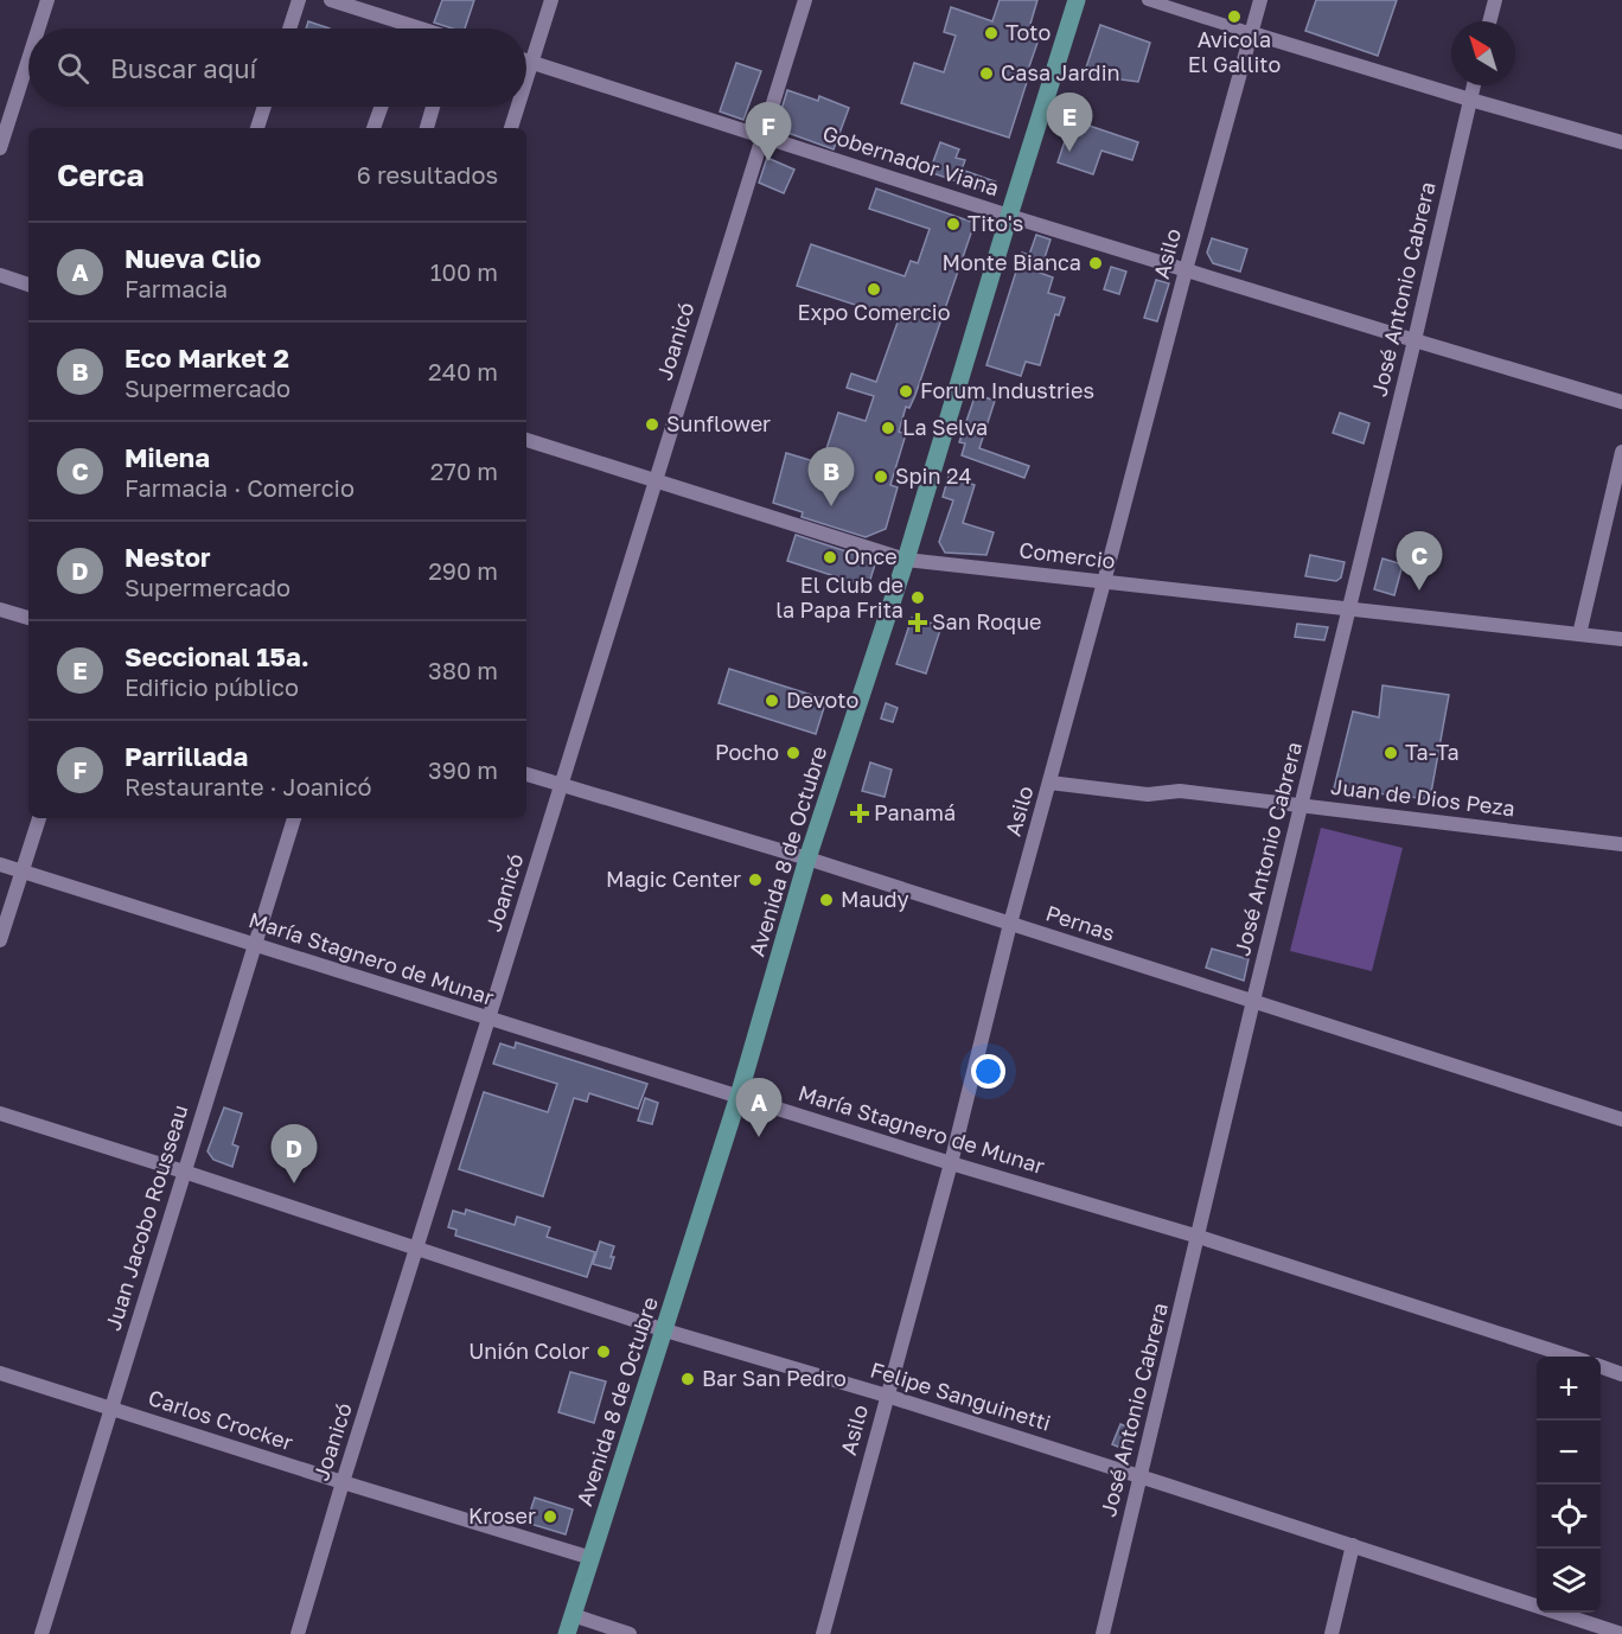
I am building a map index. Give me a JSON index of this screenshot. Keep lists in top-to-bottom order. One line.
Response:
{"streets":{"main road":["Avenida 8 de Octubre"],"street":["Gobernador Viana","Asilo","José Antonio Cabrera","Joanicó","Comercio","Juan de Dios Peza","Pernas","María Stagnero de Munar","Juan Jacobo Rousseau","Felipe Sanguinetti","Carlos Crocker"]},"crossings":[["Gobernador Viana","Asilo"],["Gobernador Viana","José Antonio Cabrera"],["Gobernador Viana","Joanicó"],["Gobernador Viana","Avenida 8 de Octubre"],["Asilo","Comercio"],["Asilo","Juan de Dios Peza"],["Asilo","Pernas"],["Asilo","María Stagnero de Munar"],["Asilo","Felipe Sanguinetti"],["José Antonio Cabrera","Comercio"],["José Antonio Cabrera","Juan de Dios Peza"],["José Antonio Cabrera","Pernas"],["José Antonio Cabrera","María Stagnero de Munar"],["José Antonio Cabrera","Felipe Sanguinetti"],["Joanicó","Comercio"],["Joanicó","Pernas"],["Joanicó","María Stagnero de Munar"],["Joanicó","Felipe Sanguinetti"],["Joanicó","Carlos Crocker"],["Comercio","Avenida 8 de Octubre"],["Avenida 8 de Octubre","Pernas"],["Avenida 8 de Octubre","María Stagnero de Munar"],["Avenida 8 de Octubre","Felipe Sanguinetti"],["Avenida 8 de Octubre","Carlos Crocker"],["María Stagnero de Munar","Juan Jacobo Rousseau"],["Juan Jacobo Rousseau","Felipe Sanguinetti"],["Juan Jacobo Rousseau","Carlos Crocker"]],"places":{"other":["Avicola El Gallito","Toto","Casa Jardin","Tito's","Monte Bianca","Expo Comercio","Forum Industries","Sunflower","La Selva","Spin 24","Once","El Club de la Papa Frita","Devoto","Pocho","Ta-Ta","Magic Center","Maudy","Unión Color","Bar San Pedro","Kroser"],"health":["San Roque","Panamá"]},"north":"top left","page":{"search":"Buscar aquí","pins":["E","F","B","C","A","D"],"heading":["Cerca","6 resultados"],"list":[{"mark":"A","name":"Nueva Clio","note":"Farmacia","value":"100 m"},{"mark":"B","name":"Eco Market 2","note":"Supermercado","value":"240 m"},{"mark":"C","name":"Milena","note":"Farmacia · Comercio","value":"270 m"},{"mark":"D","name":"Nestor","note":"Supermercado","value":"290 m"},{"mark":"E","name":"Seccional 15a.","note":"Edificio público","value":"380 m"},{"mark":"F","name":"Parrillada","note":"Restaurante · Joanicó","value":"390 m"}],"map_buttons":["+","−"]}}
